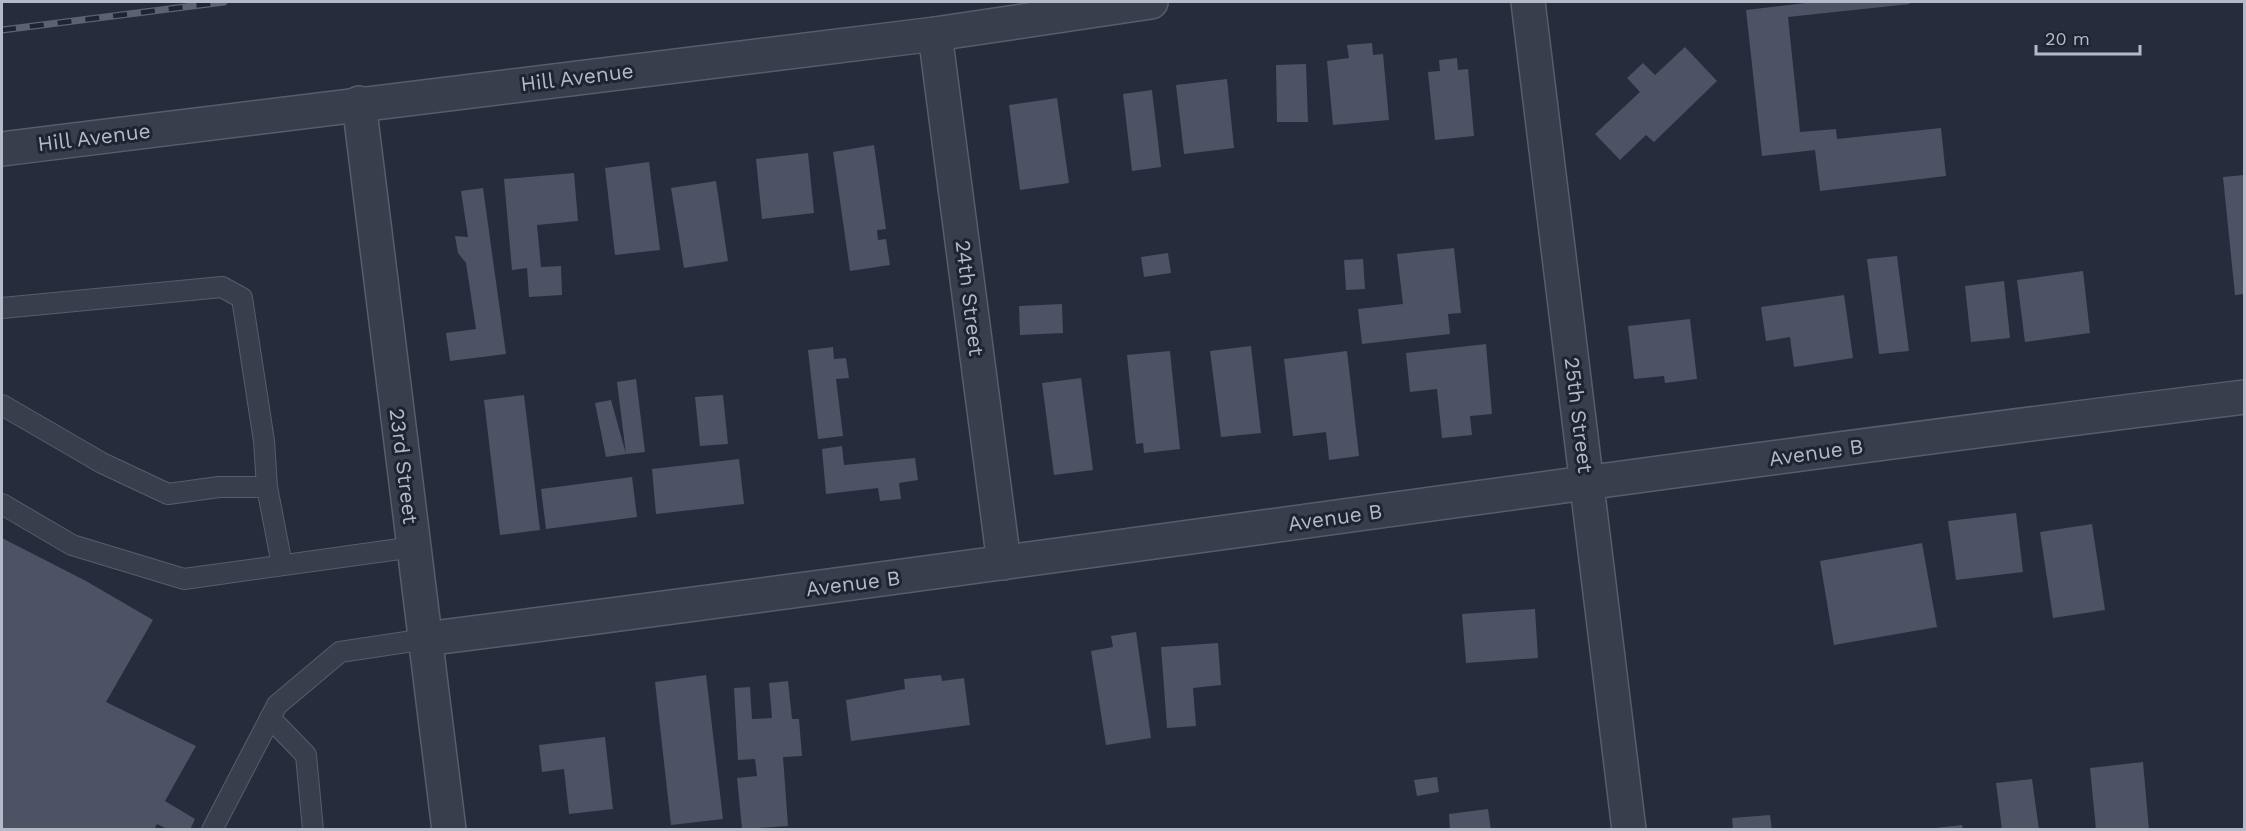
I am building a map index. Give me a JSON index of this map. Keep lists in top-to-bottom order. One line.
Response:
{"streets":{"street":["Hill Avenue","24th Street","25th Street","Avenue B","23rd Street"]},"crossings":[["Hill Avenue","24th Street"],["Hill Avenue","23rd Street"],["24th Street","Avenue B"],["25th Street","Avenue B"],["Avenue B","23rd Street"]],"scale_bar":"20 m"}
